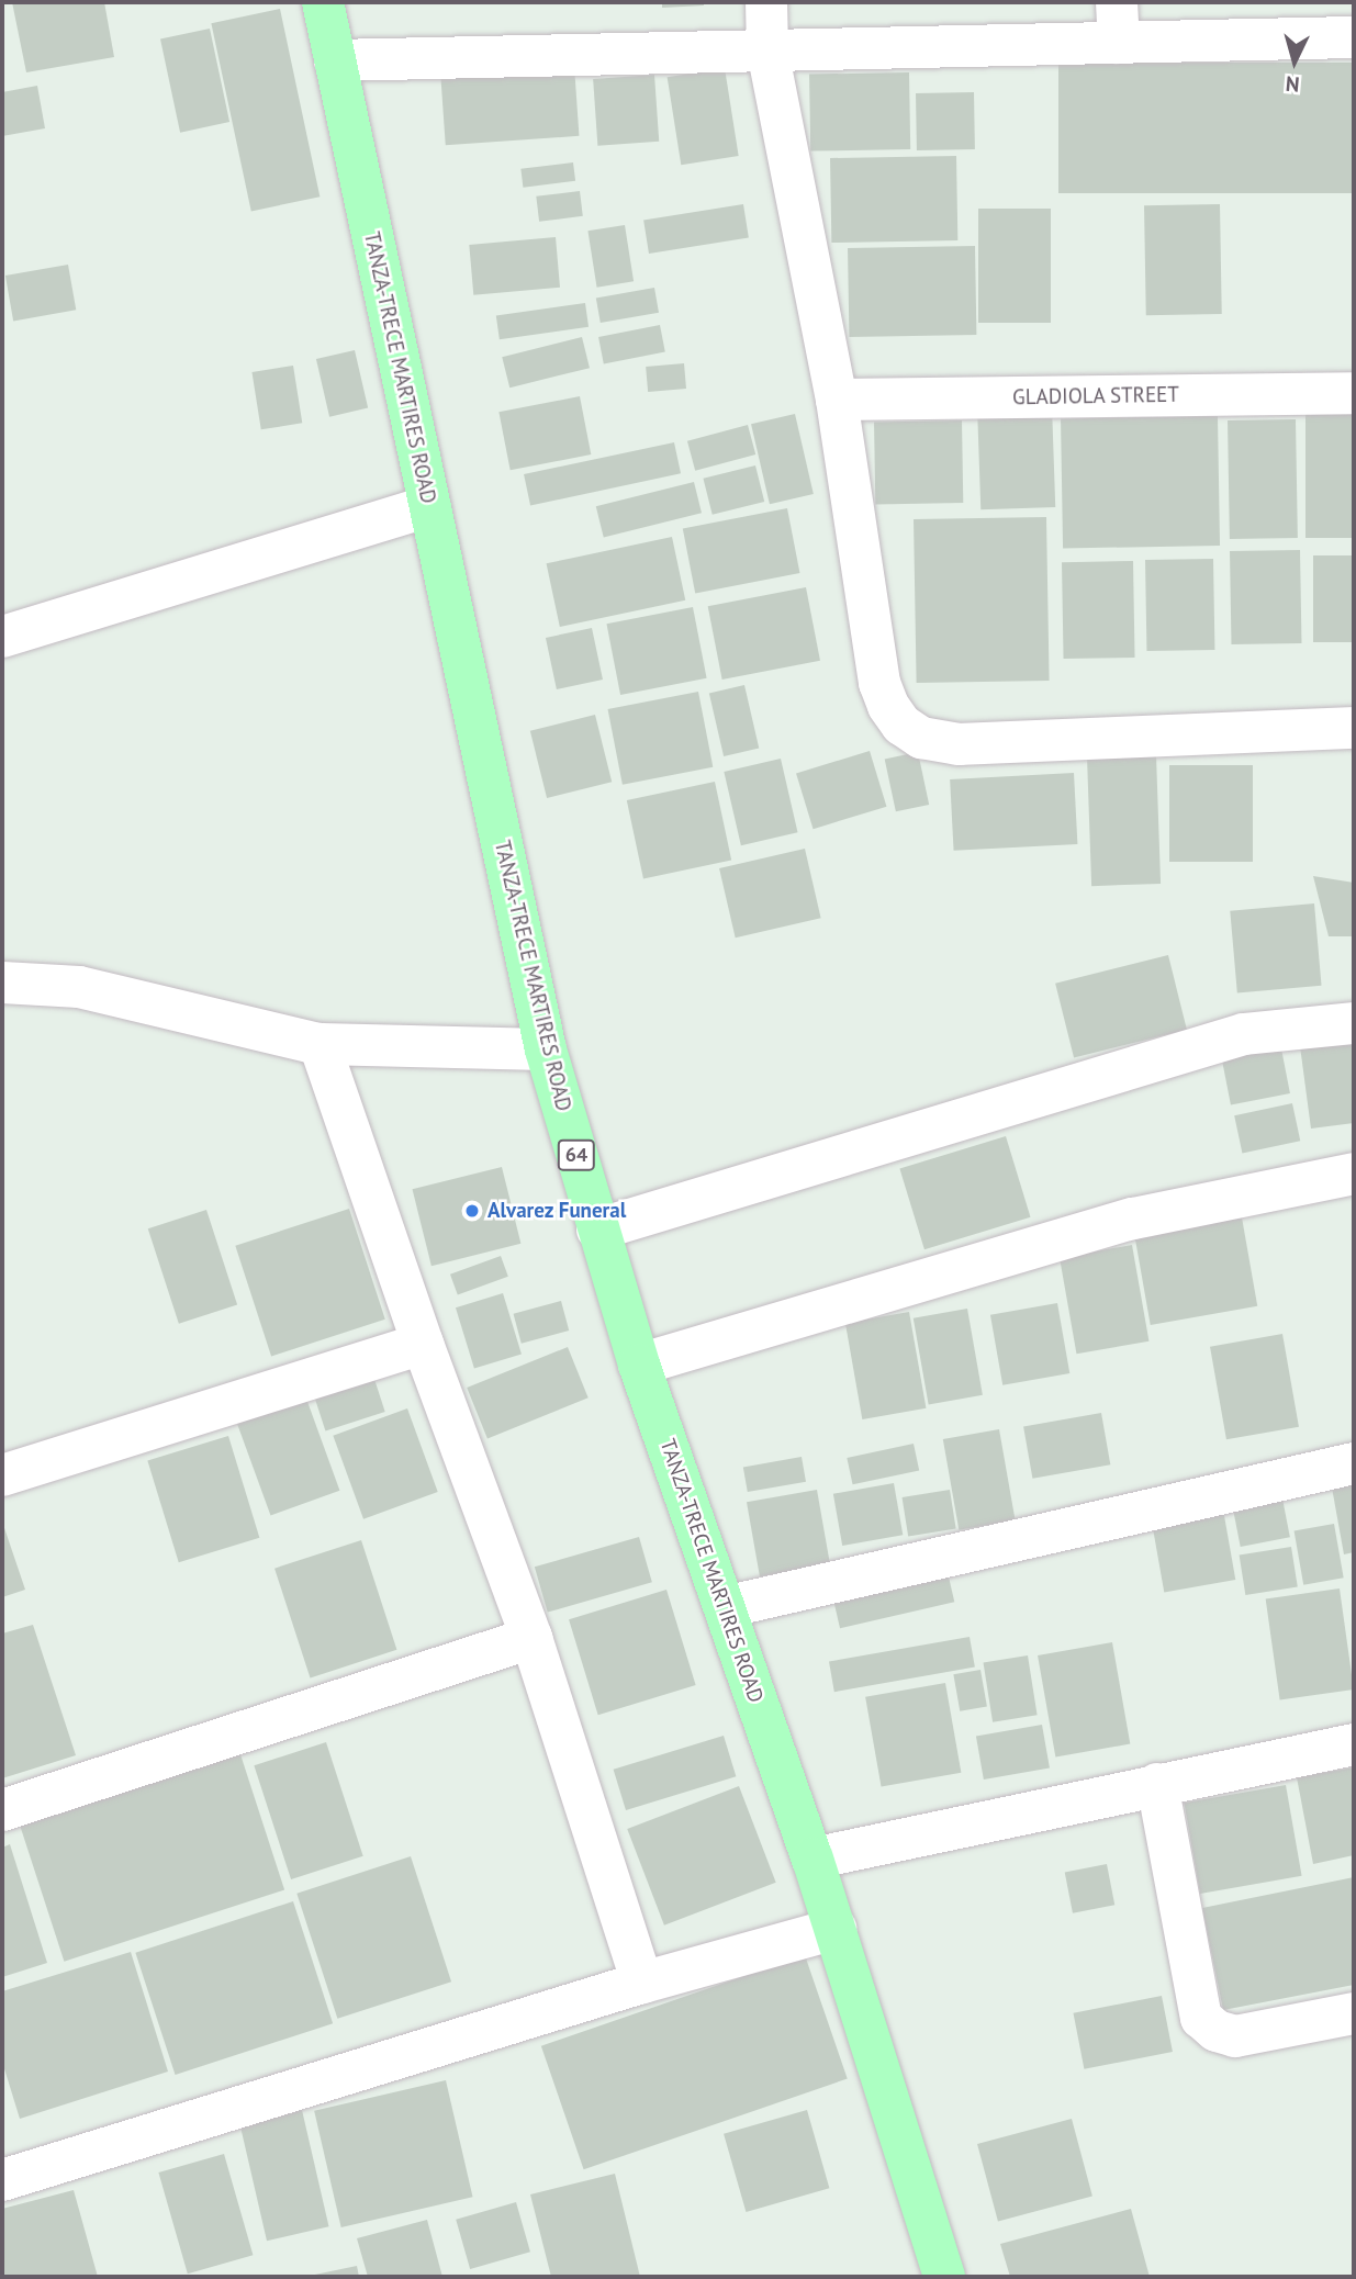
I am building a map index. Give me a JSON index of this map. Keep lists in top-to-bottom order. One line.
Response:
{"streets":{"main road":["TANZA-TRECE MARTIRES ROAD","64"],"street":["GLADIOLA STREET"]},"places":["Alvarez Funeral"],"north":"bottom"}
